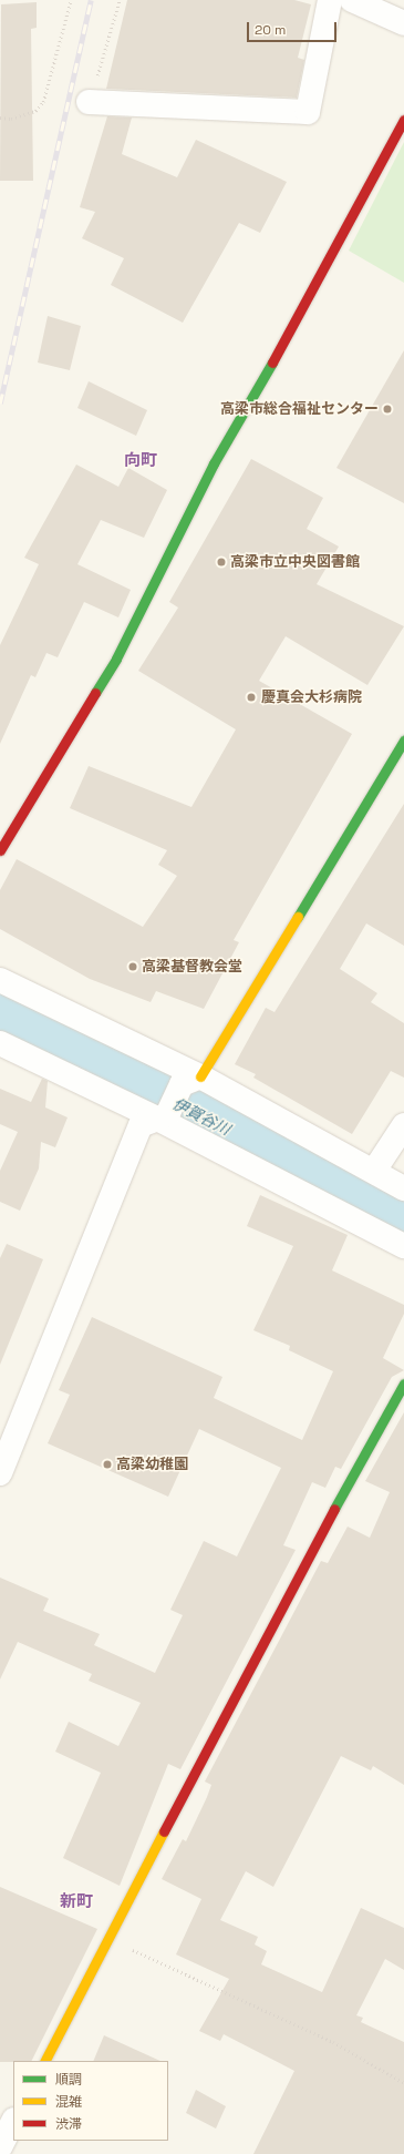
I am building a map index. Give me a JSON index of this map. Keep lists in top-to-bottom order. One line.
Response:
{"districts":["向町","新町"],"water":["伊賀谷川"],"places":["高梁市総合福祉センター","高梁市立中央図書館","慶真会大杉病院","高梁基督教会堂","高梁幼稚園"],"legend":["順調","混雑","渋滞"],"scale_bar":"20 m"}
